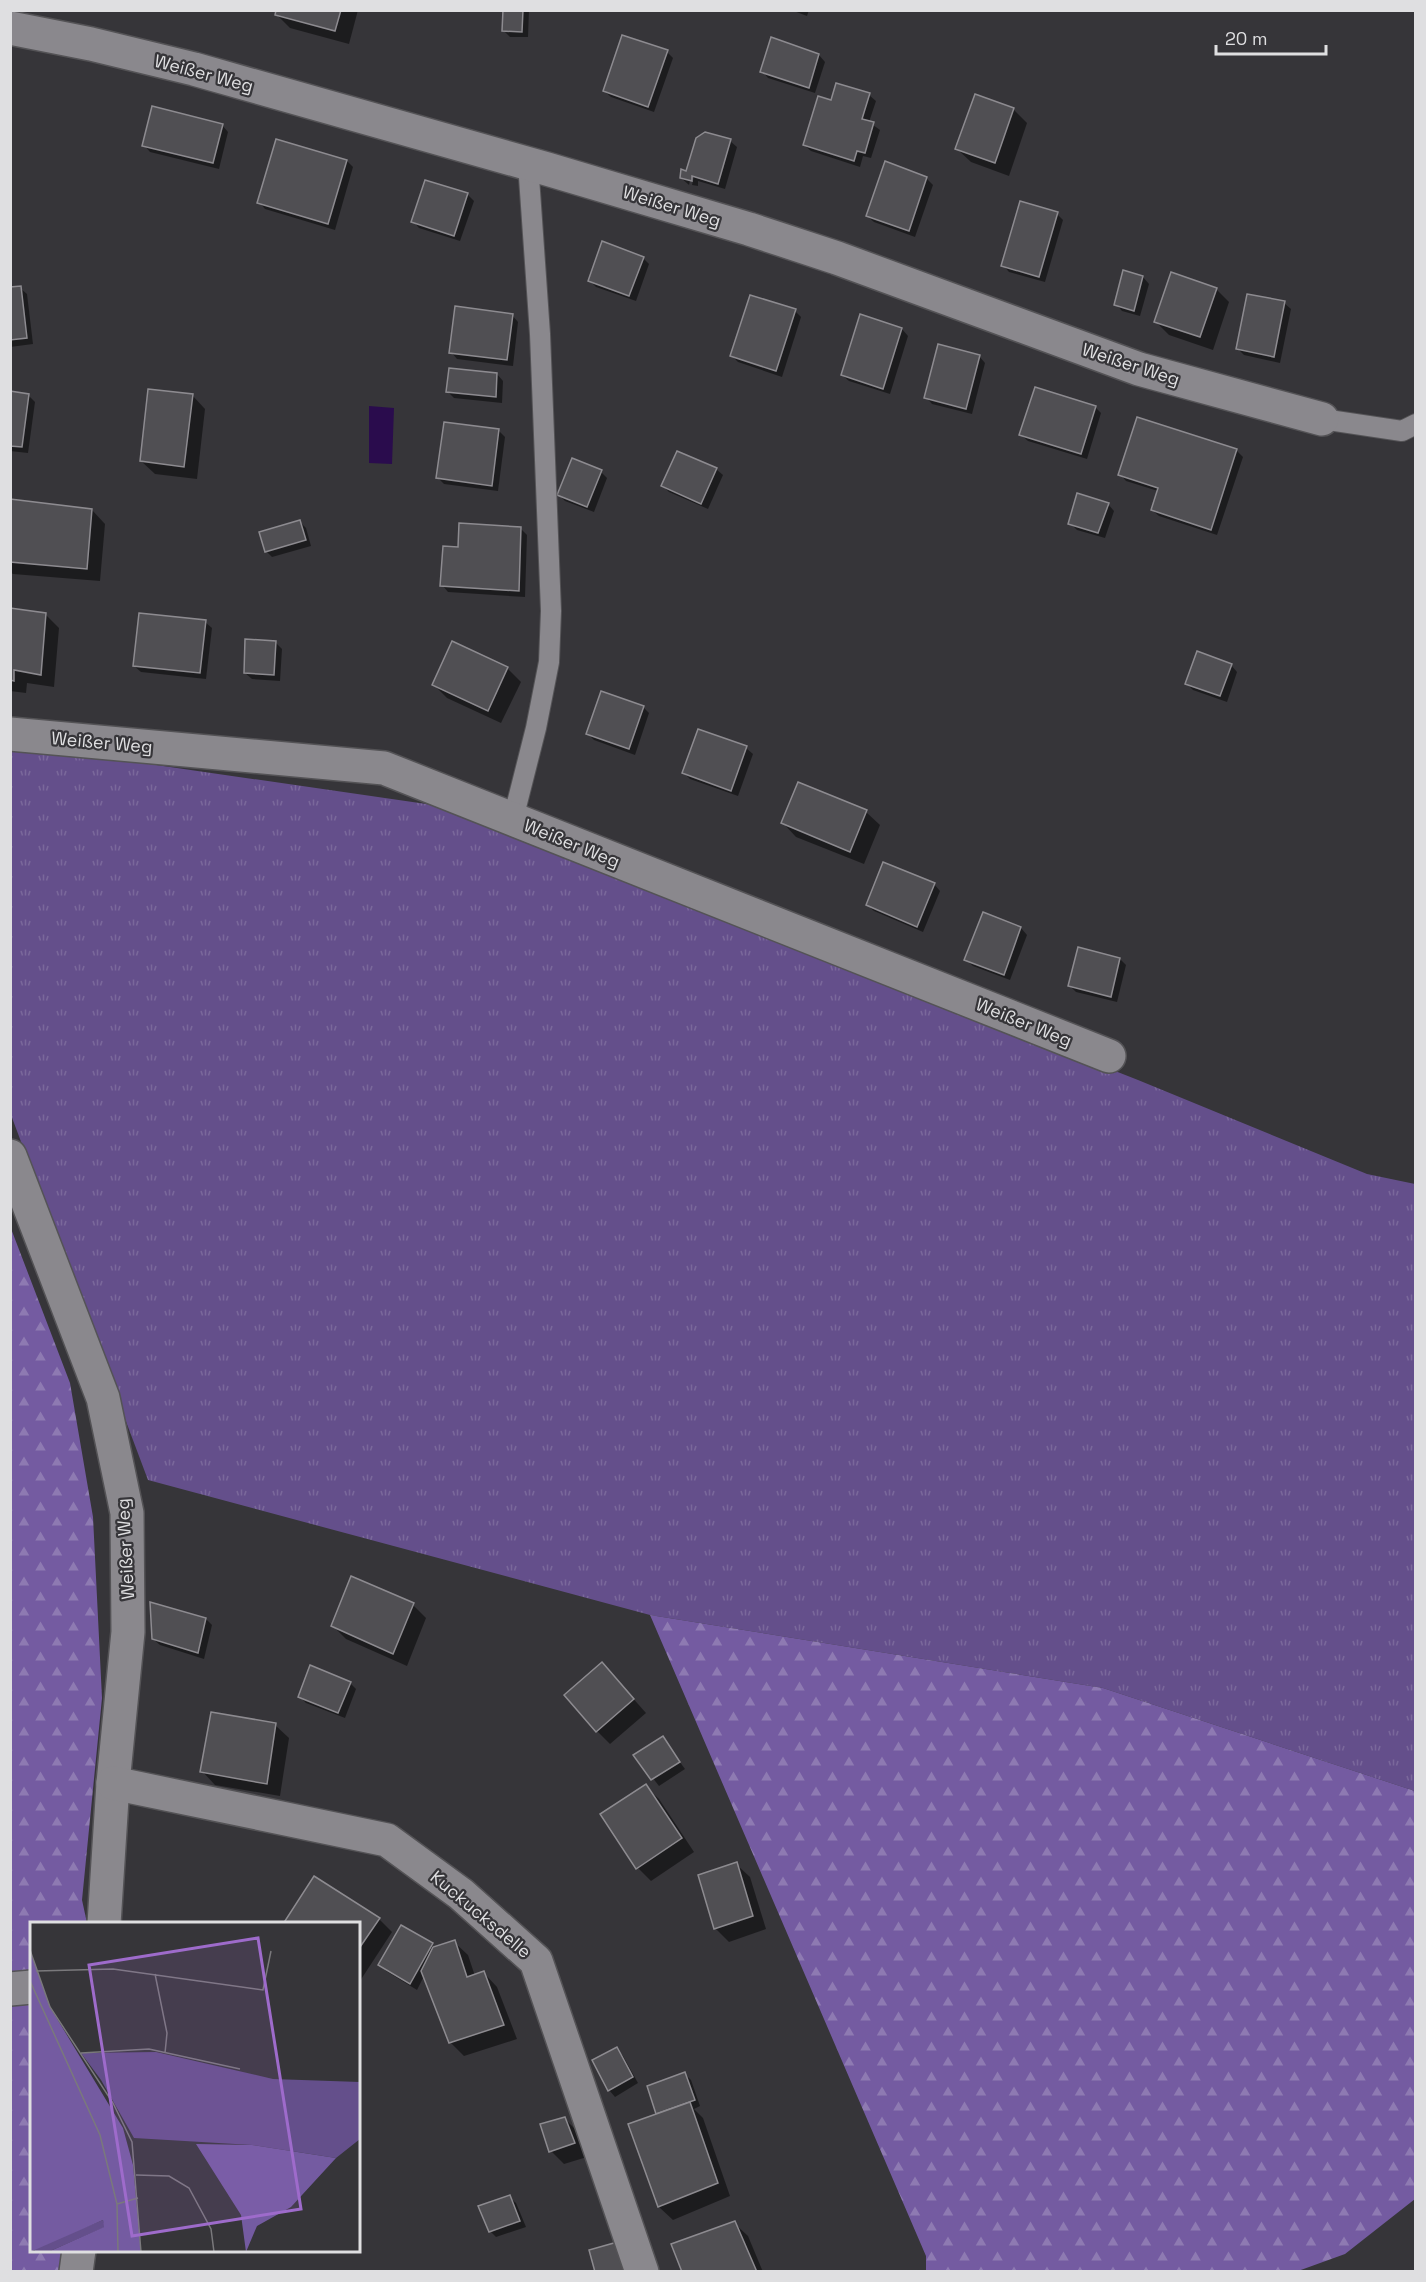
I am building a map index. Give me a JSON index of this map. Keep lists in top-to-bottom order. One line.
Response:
{"streets":{"street":["Weißer Weg","Kuckucksdelle"]},"crossings":[["Weißer Weg","Kuckucksdelle"]],"scale_bar":"20 m"}
